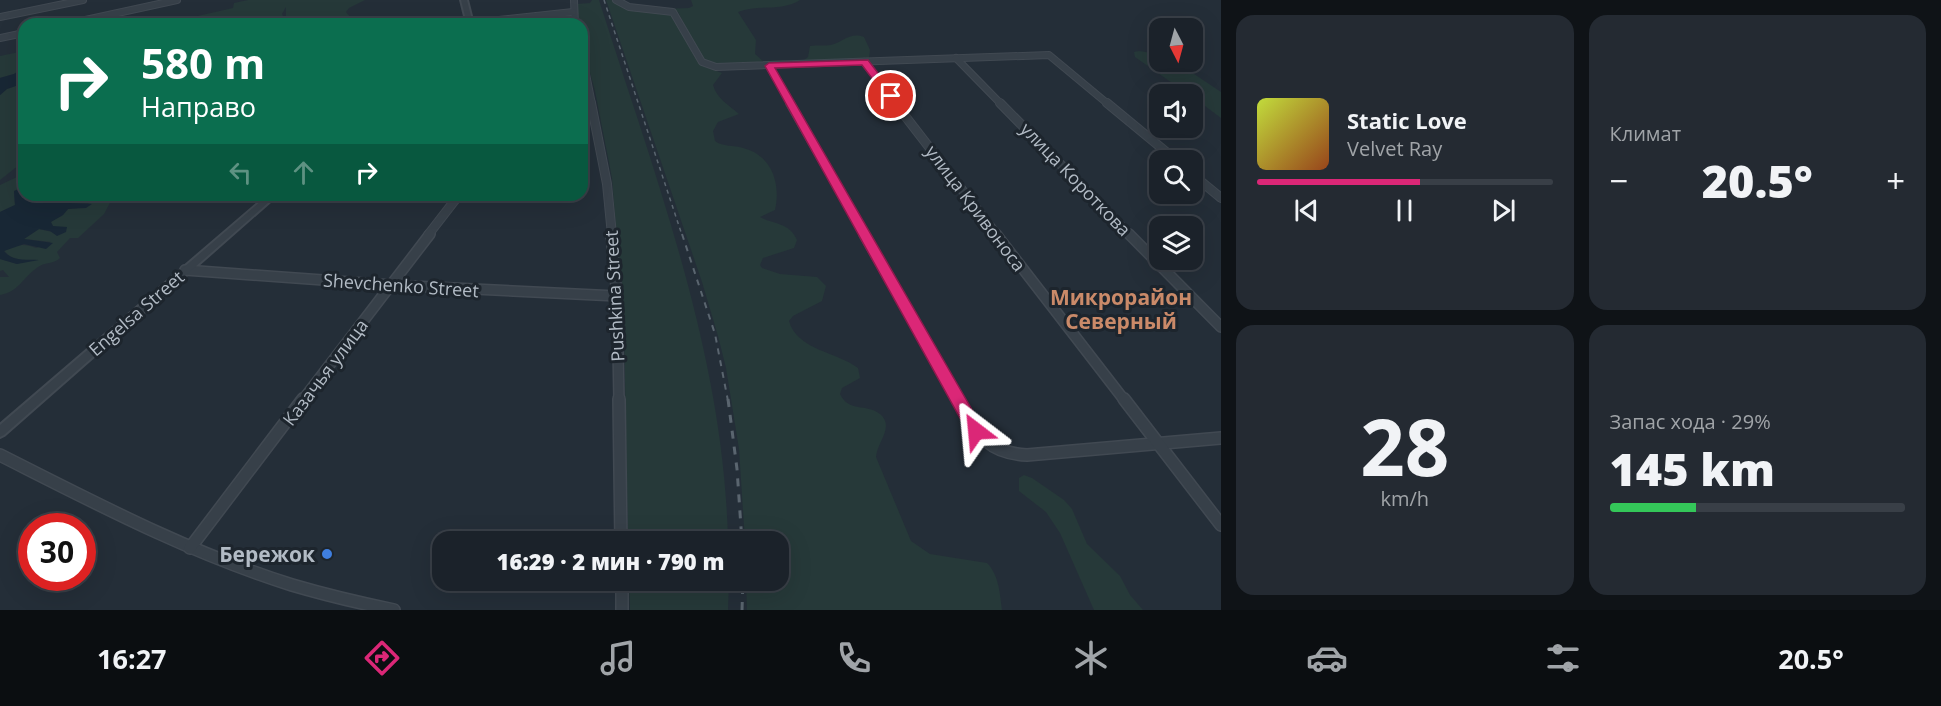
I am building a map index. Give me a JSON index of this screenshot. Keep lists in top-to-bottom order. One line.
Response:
{"streets":{"street":["улица Короткова","улица Кривоноса","Shevchenko Street","Pushkina Street","Engelsa Street","Казачья улица"]},"crossings":[["Shevchenko Street","Pushkina Street"],["Shevchenko Street","Engelsa Street"],["Shevchenko Street","Казачья улица"]],"districts":["Микрорайон Северный"],"places":["Бережок"],"north":"bottom","page":{"tile":["Климат",["28","km/h"],["Запас хода · 29%","145 km"]],"turn":["580 m","Направо"],"song":["Static Love","Velvet Ray"],"heat":["−","20.5°","+"],"limit":"30","trip":"16:29 · 2 мин · 790 m","tabs":["16:27","20.5°"]}}
